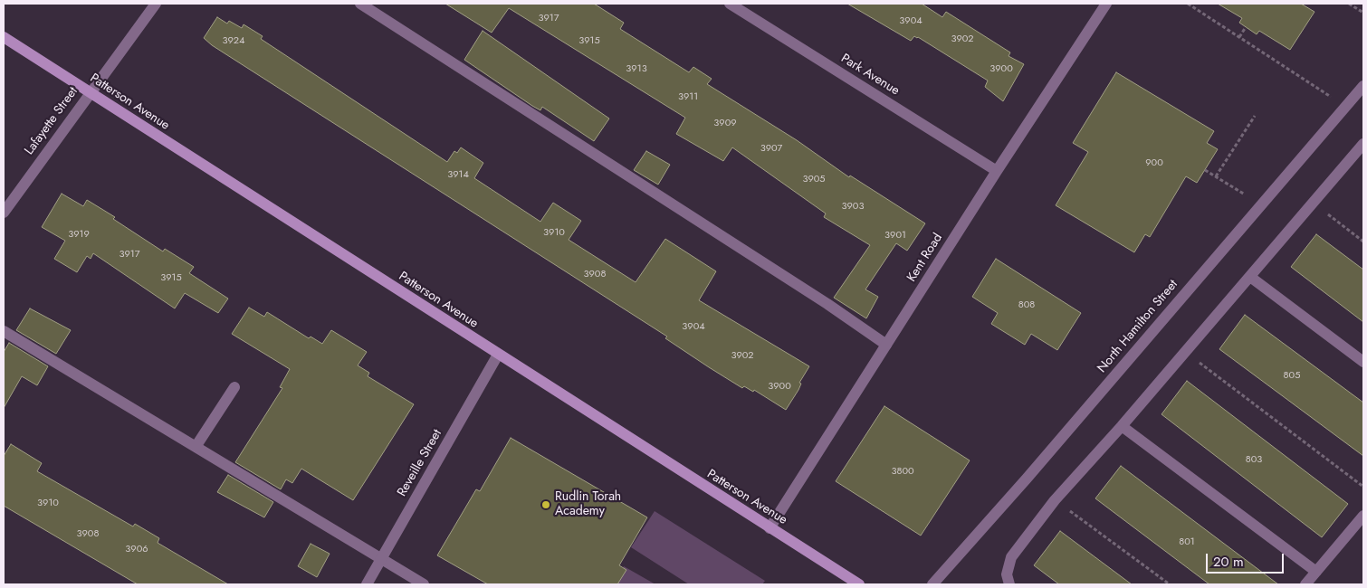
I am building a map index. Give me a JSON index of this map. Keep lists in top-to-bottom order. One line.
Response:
{"streets":{"main road":["Patterson Avenue"],"street":["Park Avenue","Lafayette Street","Kent Road","North Hamilton Street","Reveille Street"]},"crossings":[["Park Avenue","Kent Road"],["Patterson Avenue","Lafayette Street"],["Patterson Avenue","Kent Road"],["Patterson Avenue","Reveille Street"]],"places":["Rudlin Torah Academy"],"house_numbers":["3917","3904","3902","3924","3915","3913","3900","3911","3909","3907","900","3914","3905","3903","3910","3919","3901","3917","3908","3915","808","3904","3902","805","3900","803","3800","3910","3908","801","3906"],"scale_bar":"20 m"}
